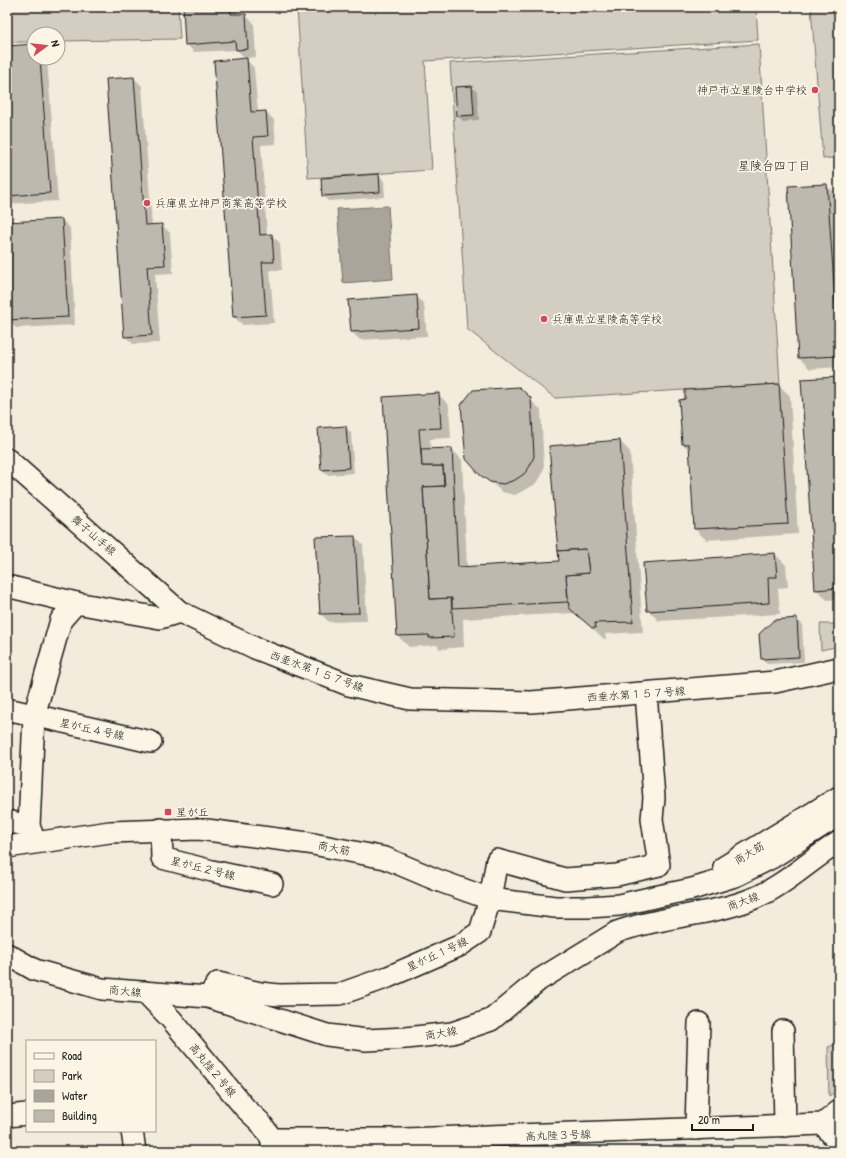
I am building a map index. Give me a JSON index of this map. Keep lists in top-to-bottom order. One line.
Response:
{"streets":{"street":["舞子山手線","西垂水第１５７号線","星が丘４号線","商大筋","星が丘２号線","商大線","星が丘１号線","高丸陸２号線","高丸陸３号線"]},"crossings":[["舞子山手線","西垂水第１５７号線"],["西垂水第１５７号線","星が丘１号線"],["商大筋","星が丘２号線"],["商大筋","星が丘１号線"],["商大線","星が丘１号線"],["商大線","高丸陸２号線"],["高丸陸２号線","高丸陸３号線"]],"districts":["星陵台四丁目"],"places":{"other":["神戸市立星陵台中学校","兵庫県立神戸商業高等学校","兵庫県立星陵高等学校"],"transit":["星が丘"]},"legend":["Road","Park","Water","Building"],"scale_bar":"20 m","north":"right"}
